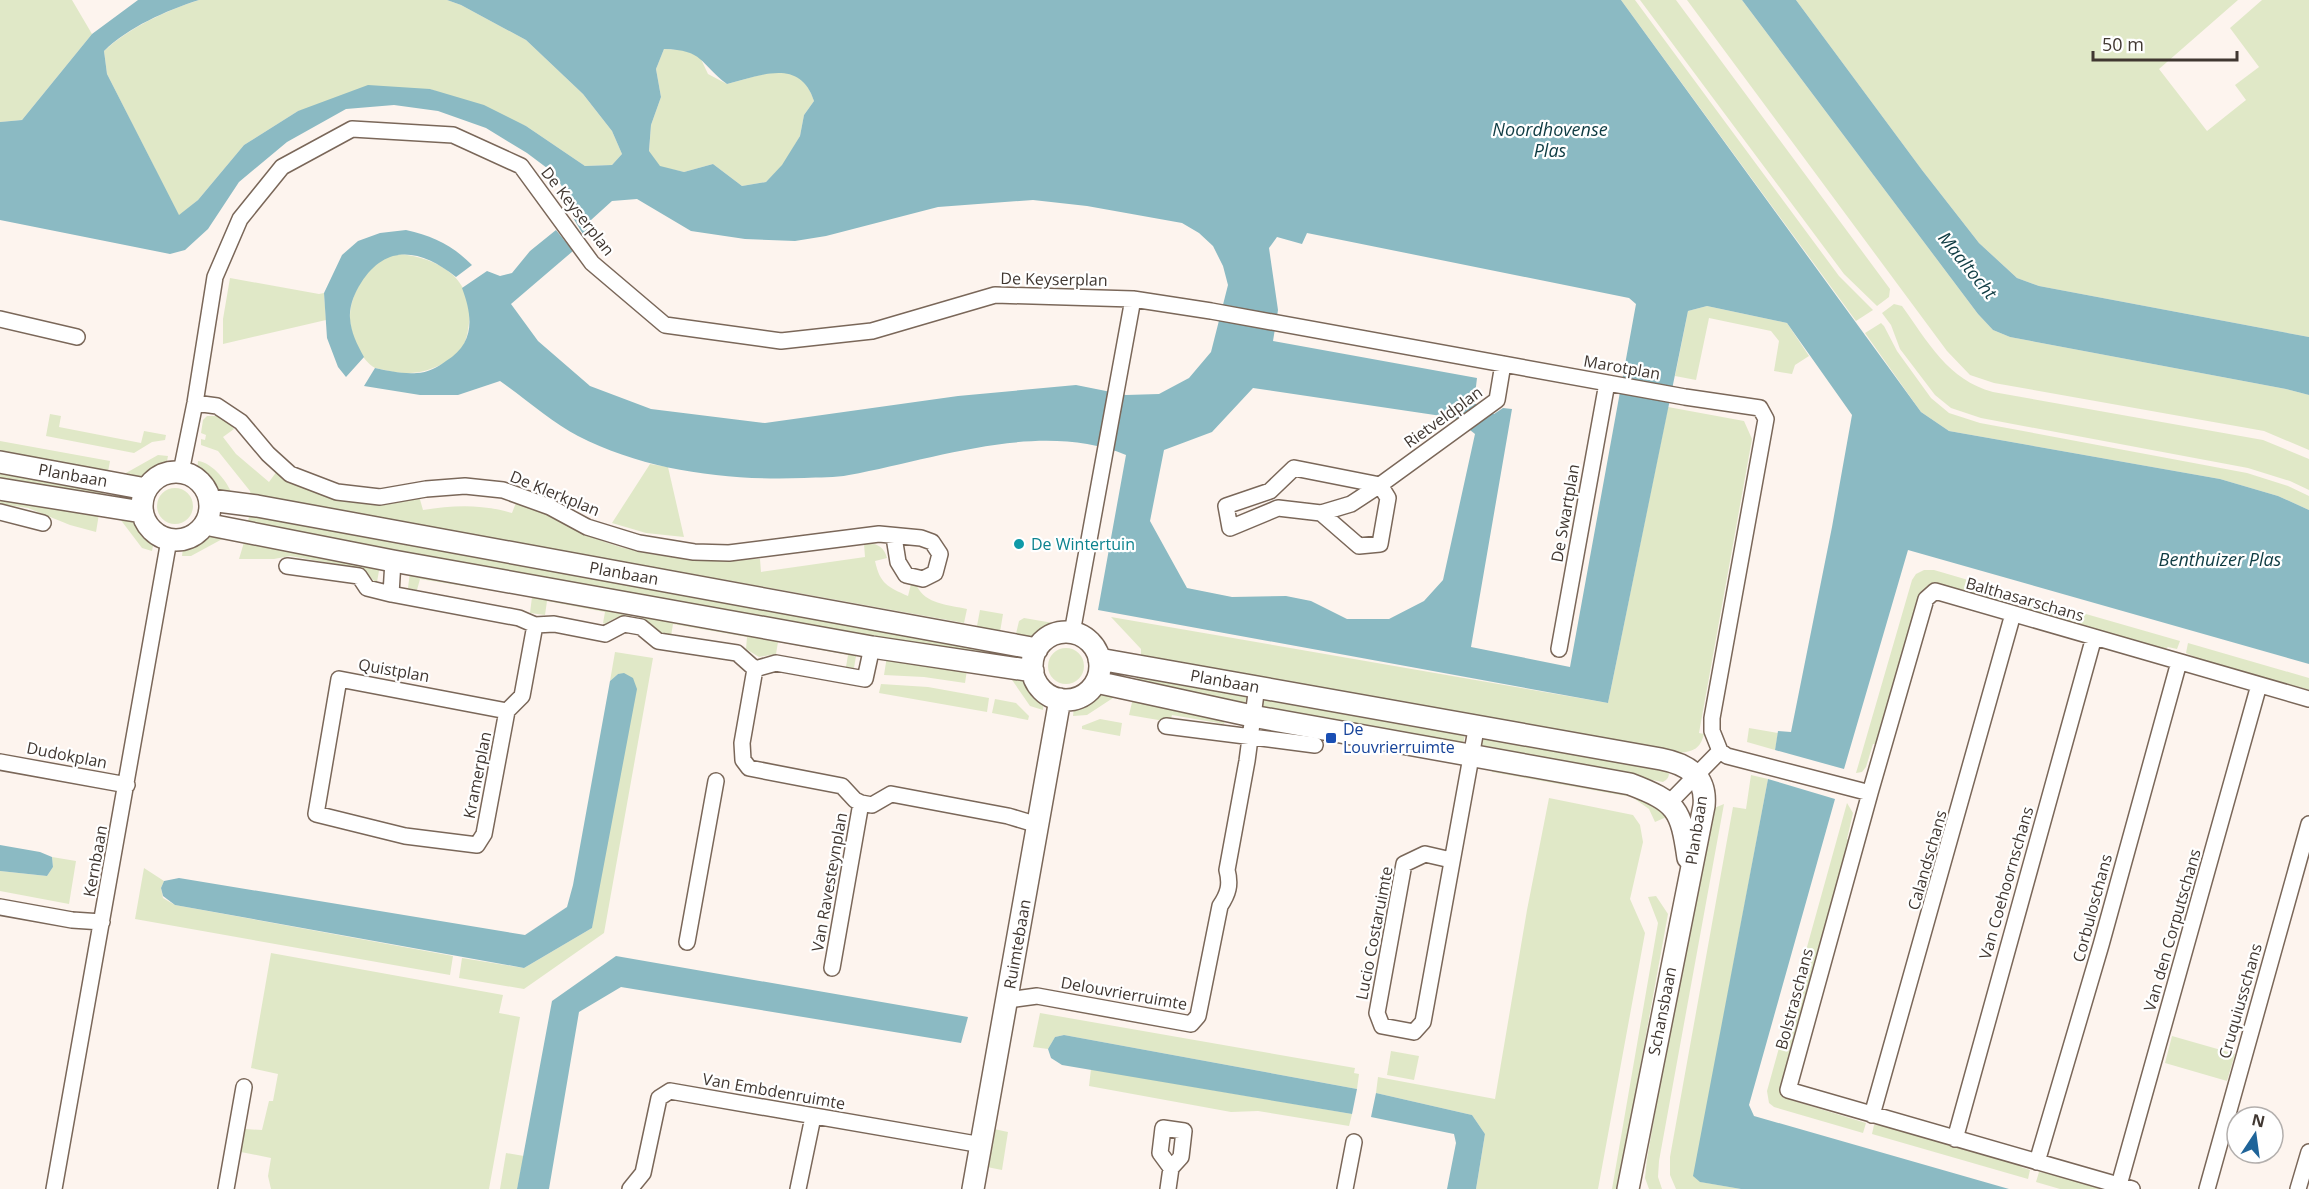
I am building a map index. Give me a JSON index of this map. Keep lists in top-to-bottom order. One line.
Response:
{"streets":{"street":["De Keyserplan","Marotplan","Rietveldplan","Planbaan","De Klerkplan","De Swartplan","Balthasarschans","Quistplan","Dudokplan","Kramerplan","Calandschans","Kernbaan","Van Ravesteynplan","Van Coehoornschans","Corbuloschans","Van den Corputschans","Lucio Costaruimte","Ruimtebaan","Delouvrierruimte","Bolstraschans","Cruquiusschans","Schansbaan","Van Embdenruimte"]},"crossings":[["De Keyserplan","Marotplan"],["De Keyserplan","Planbaan"],["De Keyserplan","De Klerkplan"],["De Keyserplan","Kernbaan"],["Marotplan","Rietveldplan"],["Marotplan","De Swartplan"],["Planbaan","Kernbaan"],["Planbaan","Lucio Costaruimte"],["Planbaan","Ruimtebaan"],["Planbaan","Delouvrierruimte"],["Planbaan","Schansbaan"],["Balthasarschans","Calandschans"],["Balthasarschans","Van Coehoornschans"],["Balthasarschans","Corbuloschans"],["Balthasarschans","Van den Corputschans"],["Balthasarschans","Bolstraschans"],["Quistplan","Kramerplan"],["Dudokplan","Kernbaan"],["Calandschans","Bolstraschans"],["Van Ravesteynplan","Ruimtebaan"],["Van Coehoornschans","Bolstraschans"],["Corbuloschans","Bolstraschans"],["Van den Corputschans","Bolstraschans"],["Ruimtebaan","Delouvrierruimte"],["Ruimtebaan","Van Embdenruimte"]],"water":["Noordhovense Plas","Maaltocht","Benthuizer Plas"],"places":{"other":["De Wintertuin"],"transit":["De Louvrierruimte"]},"scale_bar":"50 m","north":"top"}
